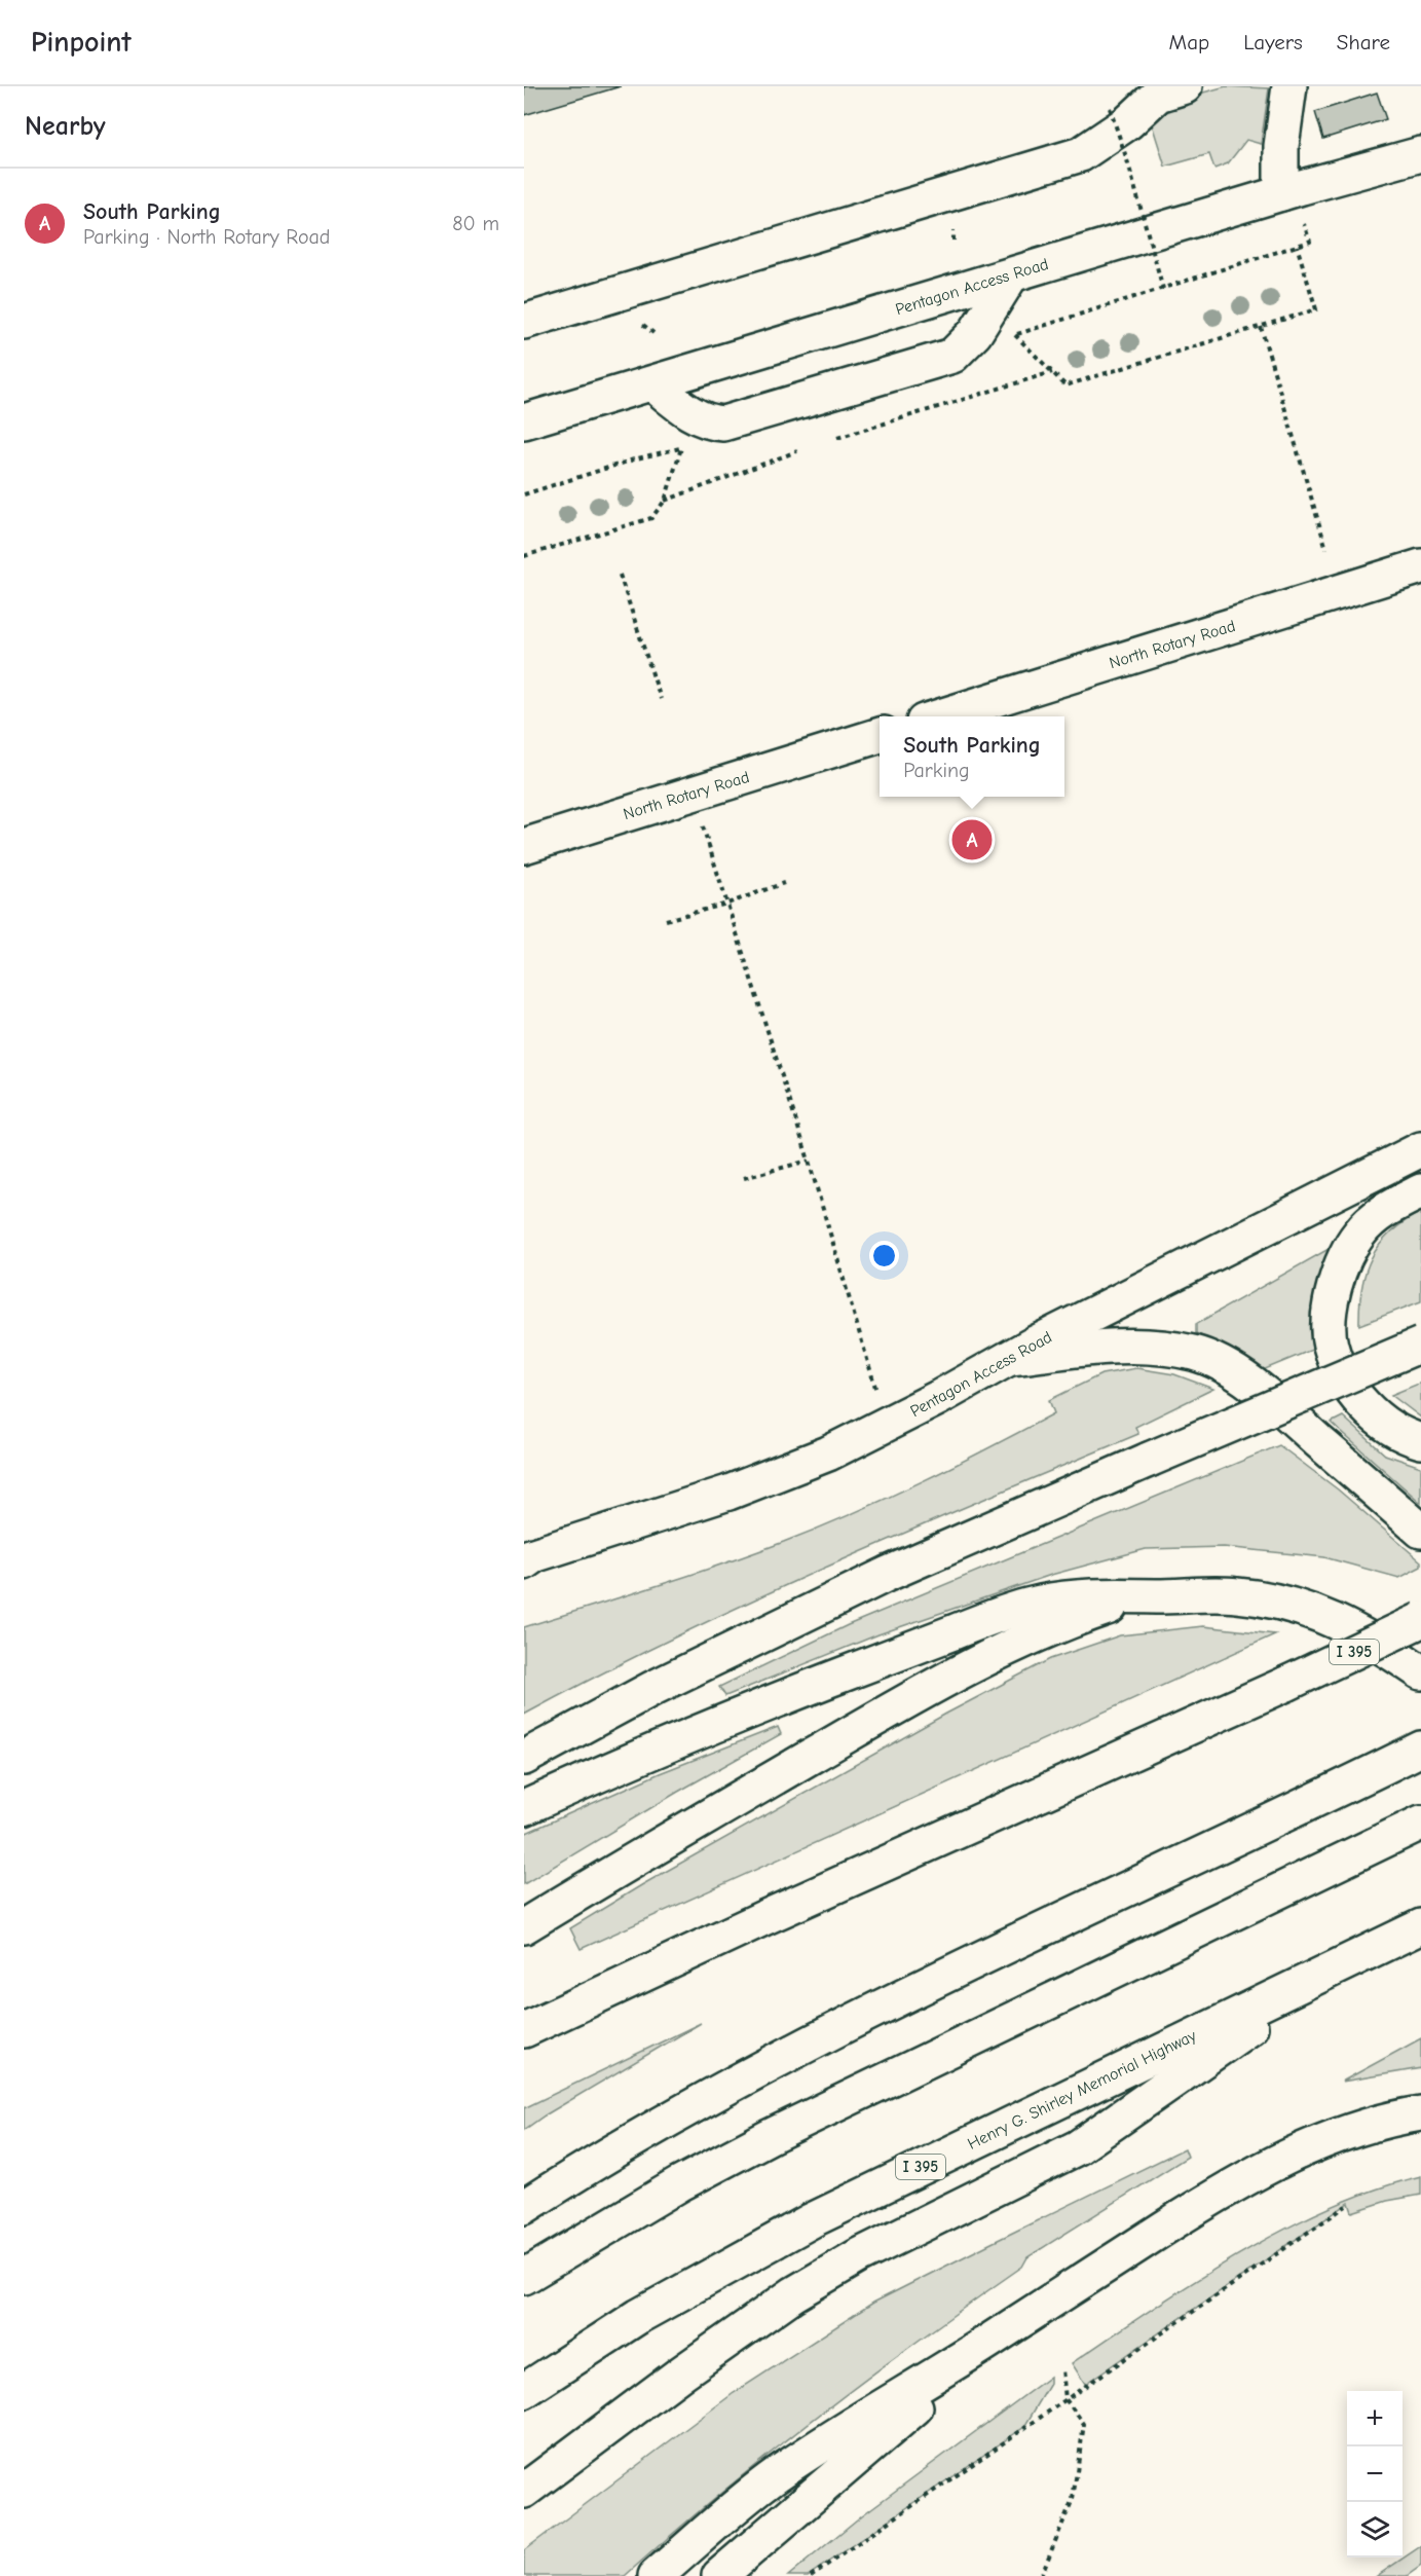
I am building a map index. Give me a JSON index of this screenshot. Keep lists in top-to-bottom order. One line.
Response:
{"streets":{"main road":["Pentagon Access Road","North Rotary Road","I 395","Henry G. Shirley Memorial Highway"]},"page":{"header":"Pinpoint","nav":["Map","Layers","Share"],"heading":"Nearby","list":[{"mark":"A","name":"South Parking","note":"Parking · North Rotary Road","value":"80 m"}],"popup":["South Parking","Parking"],"pins":"A","map_buttons":["+","−"]}}
